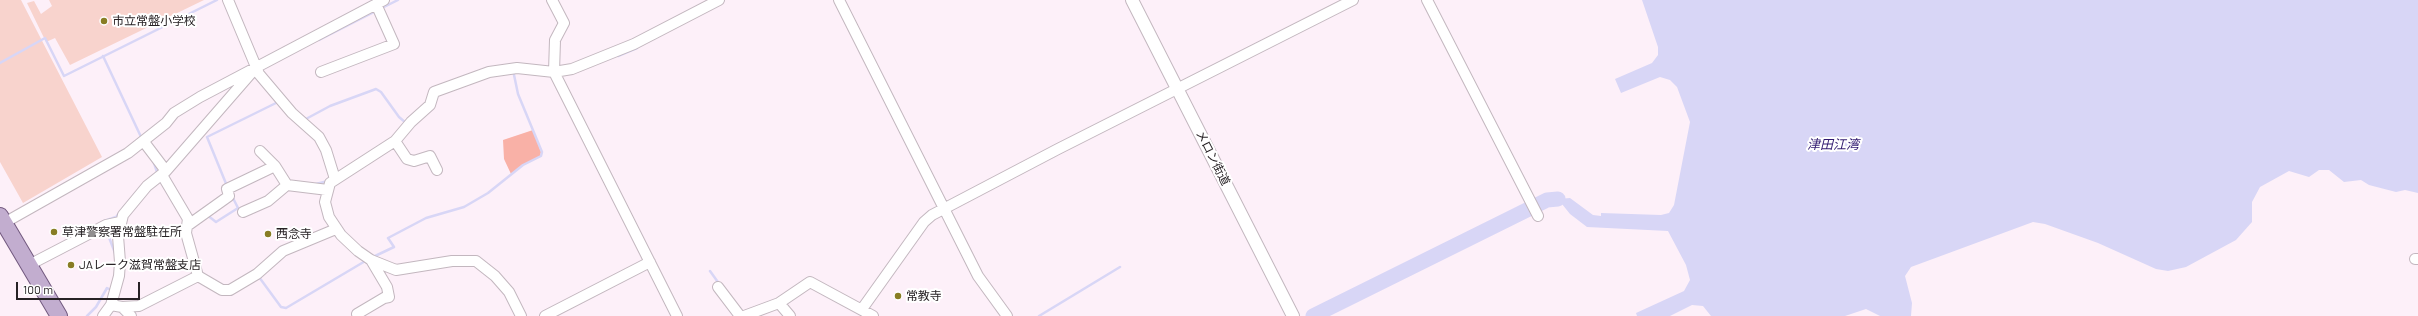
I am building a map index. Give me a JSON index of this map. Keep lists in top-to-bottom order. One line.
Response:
{"streets":{"street":["メロン街道"]},"water":["津田江湾"],"places":["市立常盤小学校","草津警察署常盤駐在所","西念寺","JAレーク滋賀常盤支店","常教寺"],"scale_bar":"100 m"}
